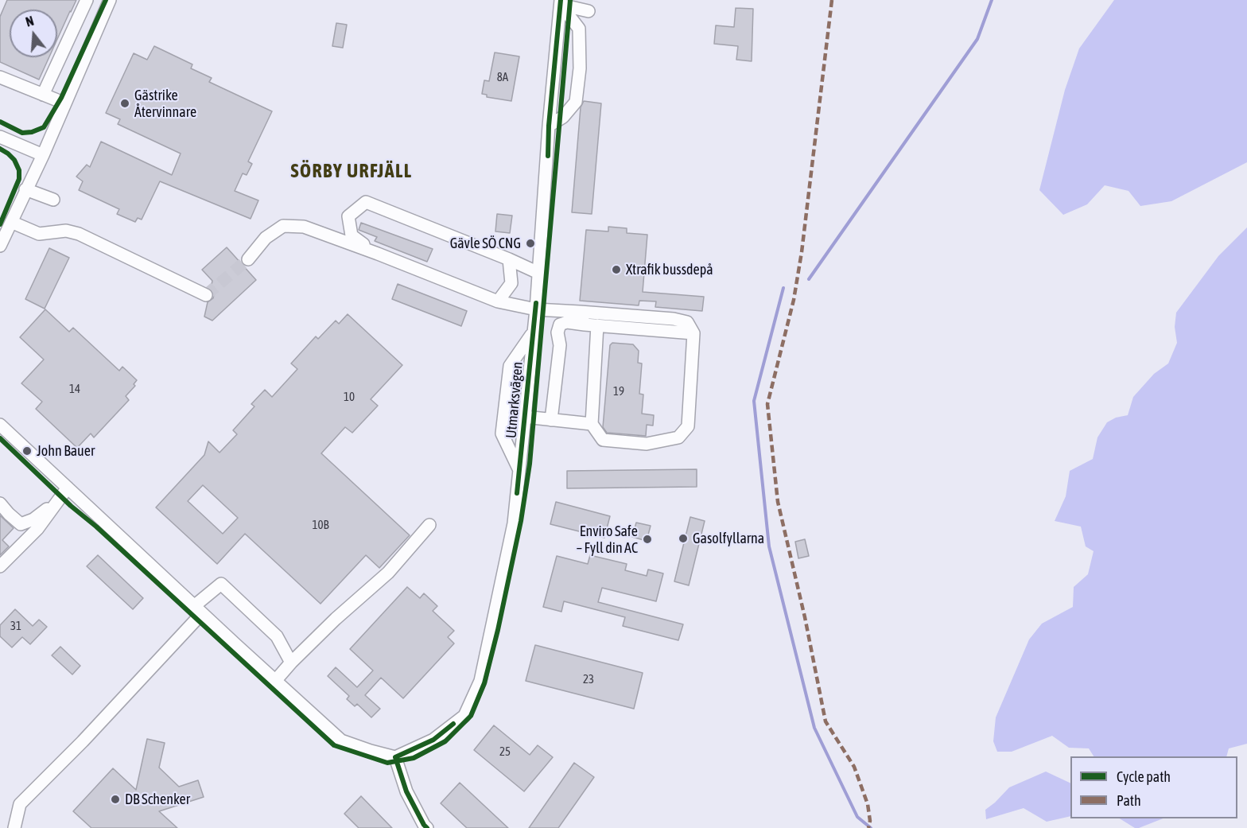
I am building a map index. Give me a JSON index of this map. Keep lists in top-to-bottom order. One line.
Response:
{"streets":{"street":["Utmarksvägen"]},"districts":["SÖRBY URFJÄLL"],"places":["Gästrike Återvinnare","Gävle SÖ CNG","Xtrafik bussdepå","John Bauer","Gasolfyllarna","Enviro Safe – Fyll din AC","DB Schenker"],"house_numbers":["8A","14","19","10","10B","31","23","25"],"legend":["Cycle path","Path"],"north":"top"}
